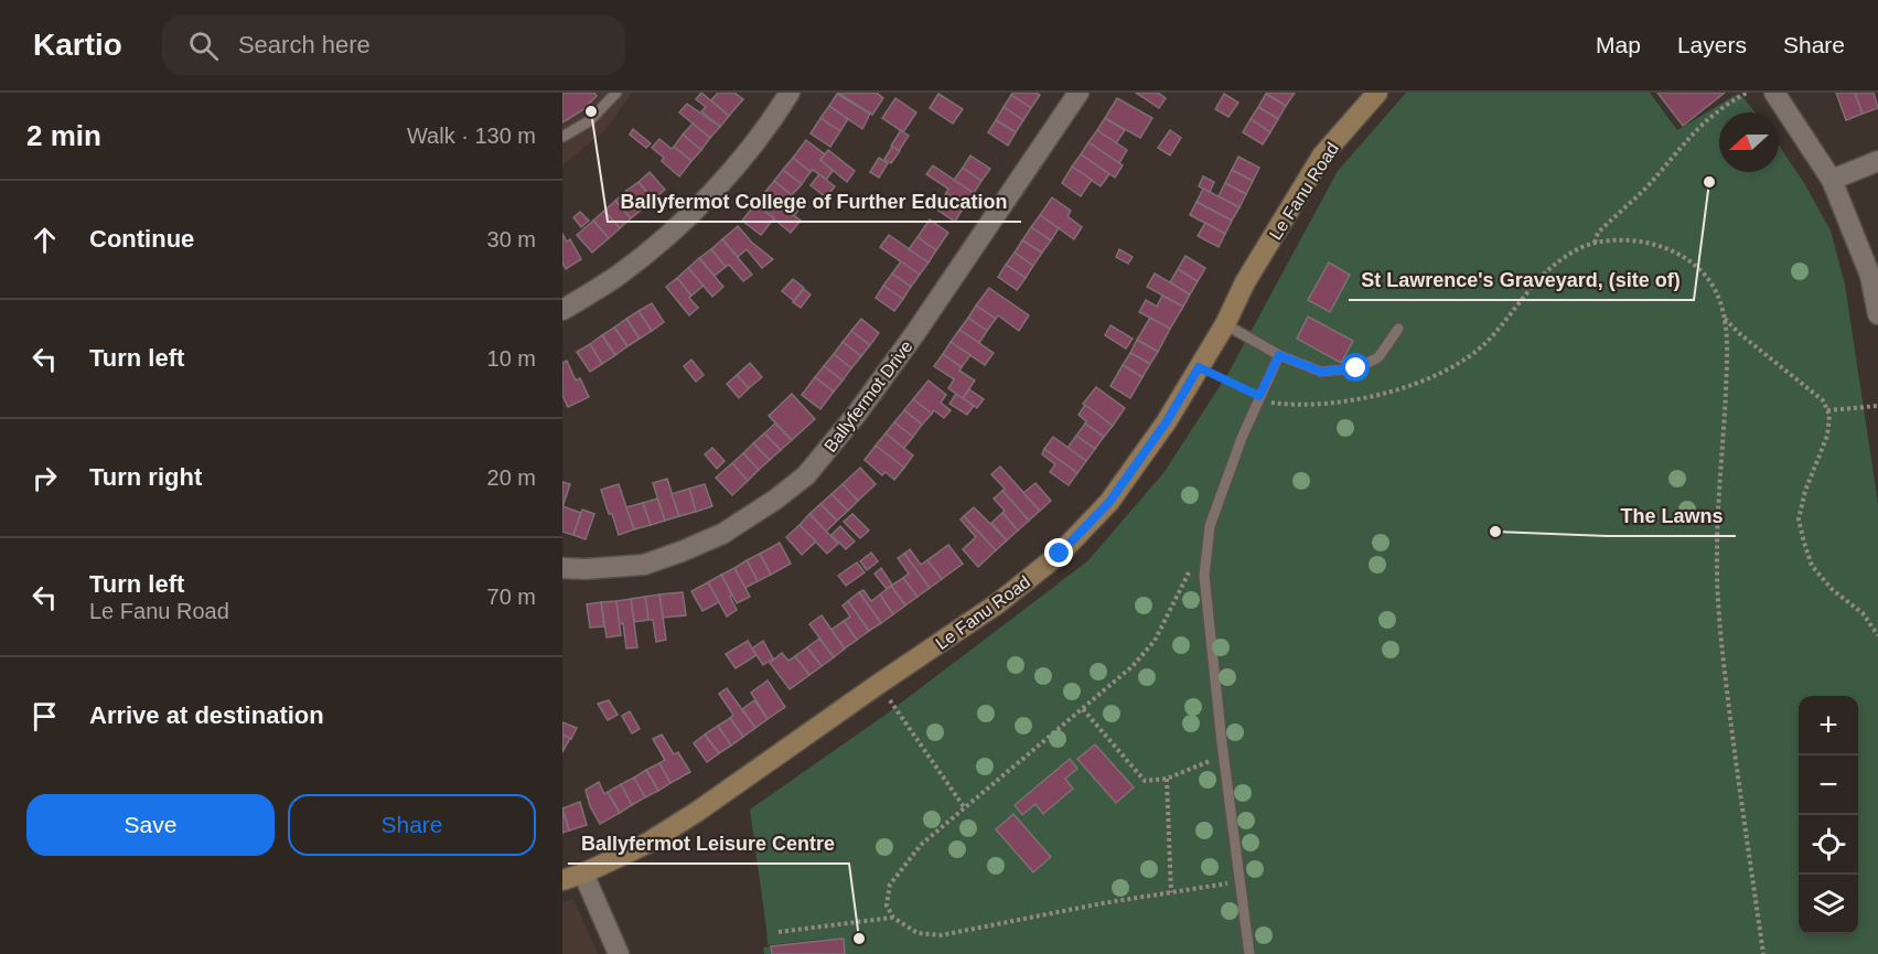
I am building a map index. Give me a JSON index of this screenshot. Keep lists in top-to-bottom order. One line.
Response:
{"streets":{"street":["Le Fanu Road","Ballyfermot Drive"]},"places":["Ballyfermot College of Further Education","St Lawrence's Graveyard, (site of)","The Lawns","Ballyfermot Leisure Centre"],"north":"left","page":{"header":"Kartio","search":"Search here","nav":["Map","Layers","Share"],"heading":["2 min","Walk · 130 m"],"list":[["Continue","30 m"],["Turn left","10 m"],["Turn right","20 m"],["Turn left","Le Fanu Road","70 m"],"Arrive at destination"],"map_buttons":["+","−"],"buttons":["Save","Share"]}}
